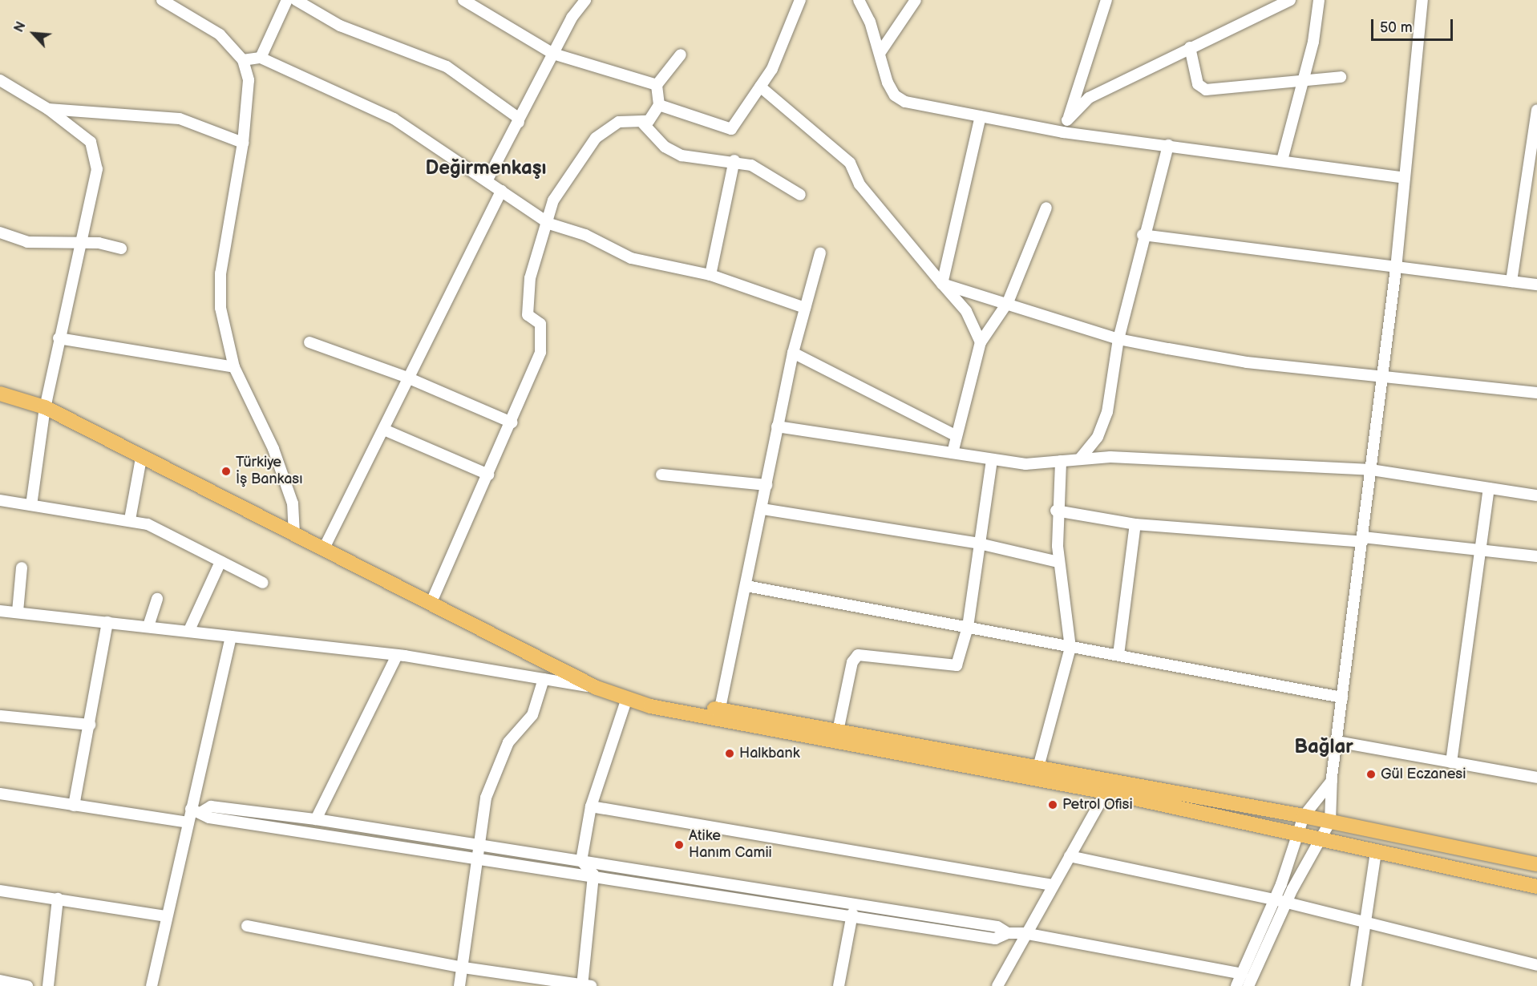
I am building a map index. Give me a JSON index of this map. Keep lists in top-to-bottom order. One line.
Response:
{"districts":["Değirmenkaşı","Bağlar"],"places":["Türkiye İş Bankası","Halkbank","Gül Eczanesi","Petrol Ofisi","Atike Hanım Camii"],"scale_bar":"50 m","north":"top left"}
